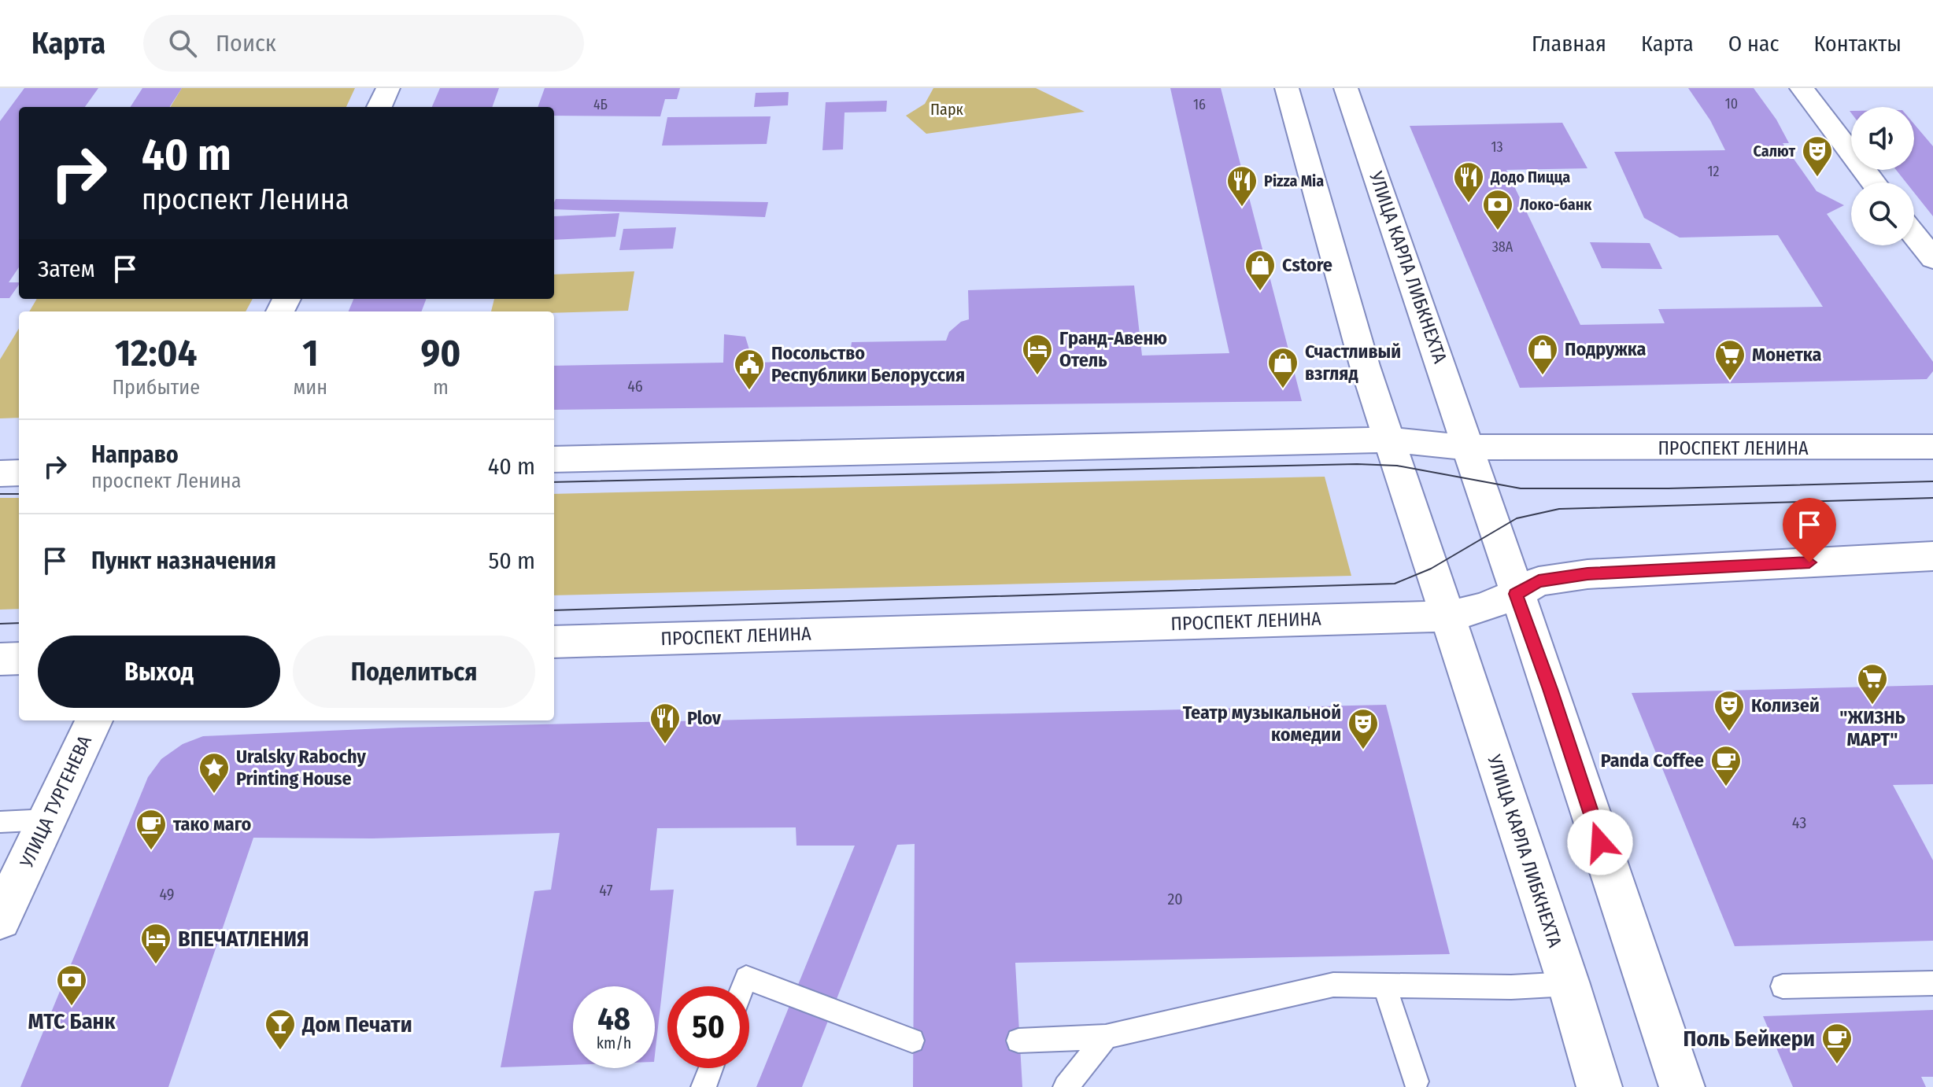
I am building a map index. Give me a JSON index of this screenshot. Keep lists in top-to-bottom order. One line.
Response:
{"streets":{"main road":["УЛИЦА КАРЛА ЛИБКНЕХТА","ПРОСПЕКТ ЛЕНИНА","УЛИЦА ТУРГЕНЕВА"]},"crossings":[["УЛИЦА КАРЛА ЛИБКНЕХТА","ПРОСПЕКТ ЛЕНИНА"]],"parks":["Парк"],"places":{"theatre":["Салют","Колизей","Театр музыкальной комедии"],"restaurant":["Додо Пицца","Pizza Mia","Plov"],"bank":["Локо-банк","МТС Банк"],"shop":["Cstore","Подружка","Счастливый взгляд"],"hotel":["Гранд-Авеню Отель","ВПЕЧАТЛЕНИЯ"],"supermarket":["Монетка","\"ЖИЗНЬ МАРТ\""],"public building":["Посольство Республики Белоруссия"],"cafe":["Panda Coffee","тако маго","Поль Бейкери"],"place":["Uralsky Rabochy Printing House"],"bar":["Дом Печати"]},"house_numbers":["10","4Б","16","13","12","38А","46","43","47","49","20"],"page":{"header":"Карта","search":"Поиск","nav":["Главная","Карта","О нас","Контакты"],"turn":["40 m","проспект Ленина"],"then":"Затем","eta":["12:04","Прибытие","1","мин","90","m"],"list":[{"name":"Направо","note":"проспект Ленина","value":"40 m"},{"name":"Пункт назначения","value":"50 m"}],"buttons":["Выход","Поделиться"],"speed":"48 km/h","limit":"50"}}
